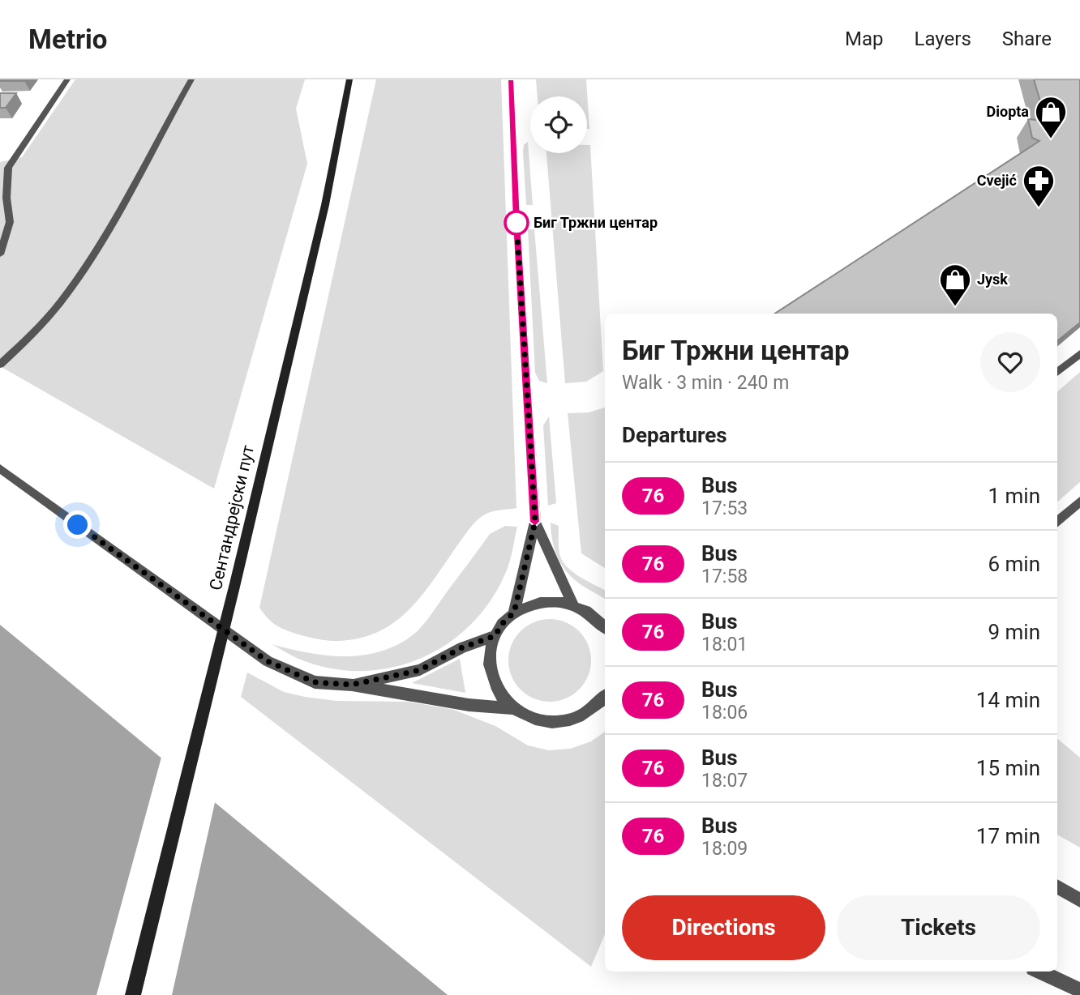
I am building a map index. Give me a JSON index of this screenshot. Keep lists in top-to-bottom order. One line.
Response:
{"streets":{"main road":["Сентандрејски пут"]},"places":{"shop":["Diopta","Jysk"],"pharmacy":["Cvejić"],"other":["Биг Тржни центар"]},"lines":["bus line 76"],"page":{"header":"Metrio","nav":["Map","Layers","Share"],"heading":[["Биг Тржни центар","Walk · 3 min · 240 m"],"Departures"],"list":[{"mark":"76","name":"Bus","note":"17:53","value":"1 min"},{"mark":"76","name":"Bus","note":"17:58","value":"6 min"},{"mark":"76","name":"Bus","note":"18:01","value":"9 min"},{"mark":"76","name":"Bus","note":"18:06","value":"14 min"},{"mark":"76","name":"Bus","note":"18:07","value":"15 min"},{"mark":"76","name":"Bus","note":"18:09","value":"17 min"}],"buttons":["Directions","Tickets"]}}
